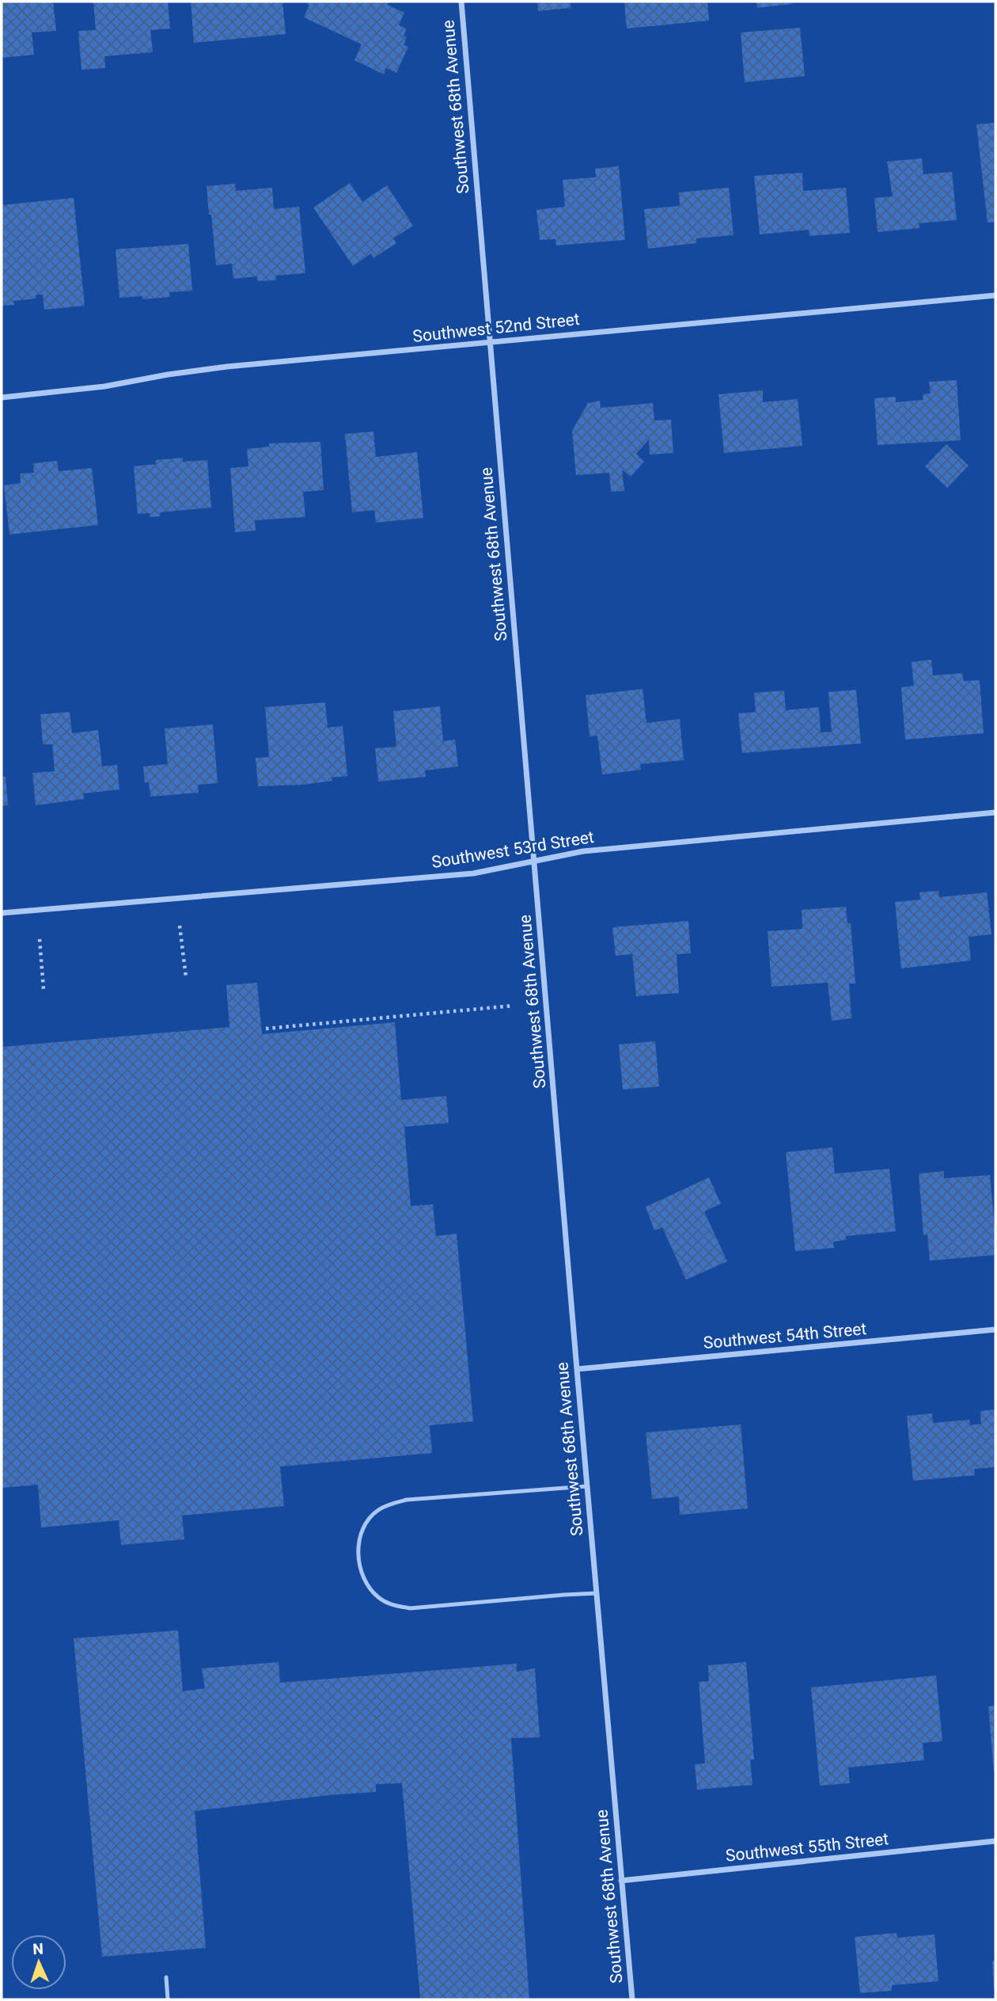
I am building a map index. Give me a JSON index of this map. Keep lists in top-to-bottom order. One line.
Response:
{"streets":{"street":["Southwest 68th Avenue","Southwest 52nd Street","Southwest 53rd Street","Southwest 54th Street","Southwest 55th Street"]},"crossings":[["Southwest 68th Avenue","Southwest 52nd Street"],["Southwest 68th Avenue","Southwest 53rd Street"],["Southwest 68th Avenue","Southwest 54th Street"],["Southwest 68th Avenue","Southwest 55th Street"]],"north":"top"}
